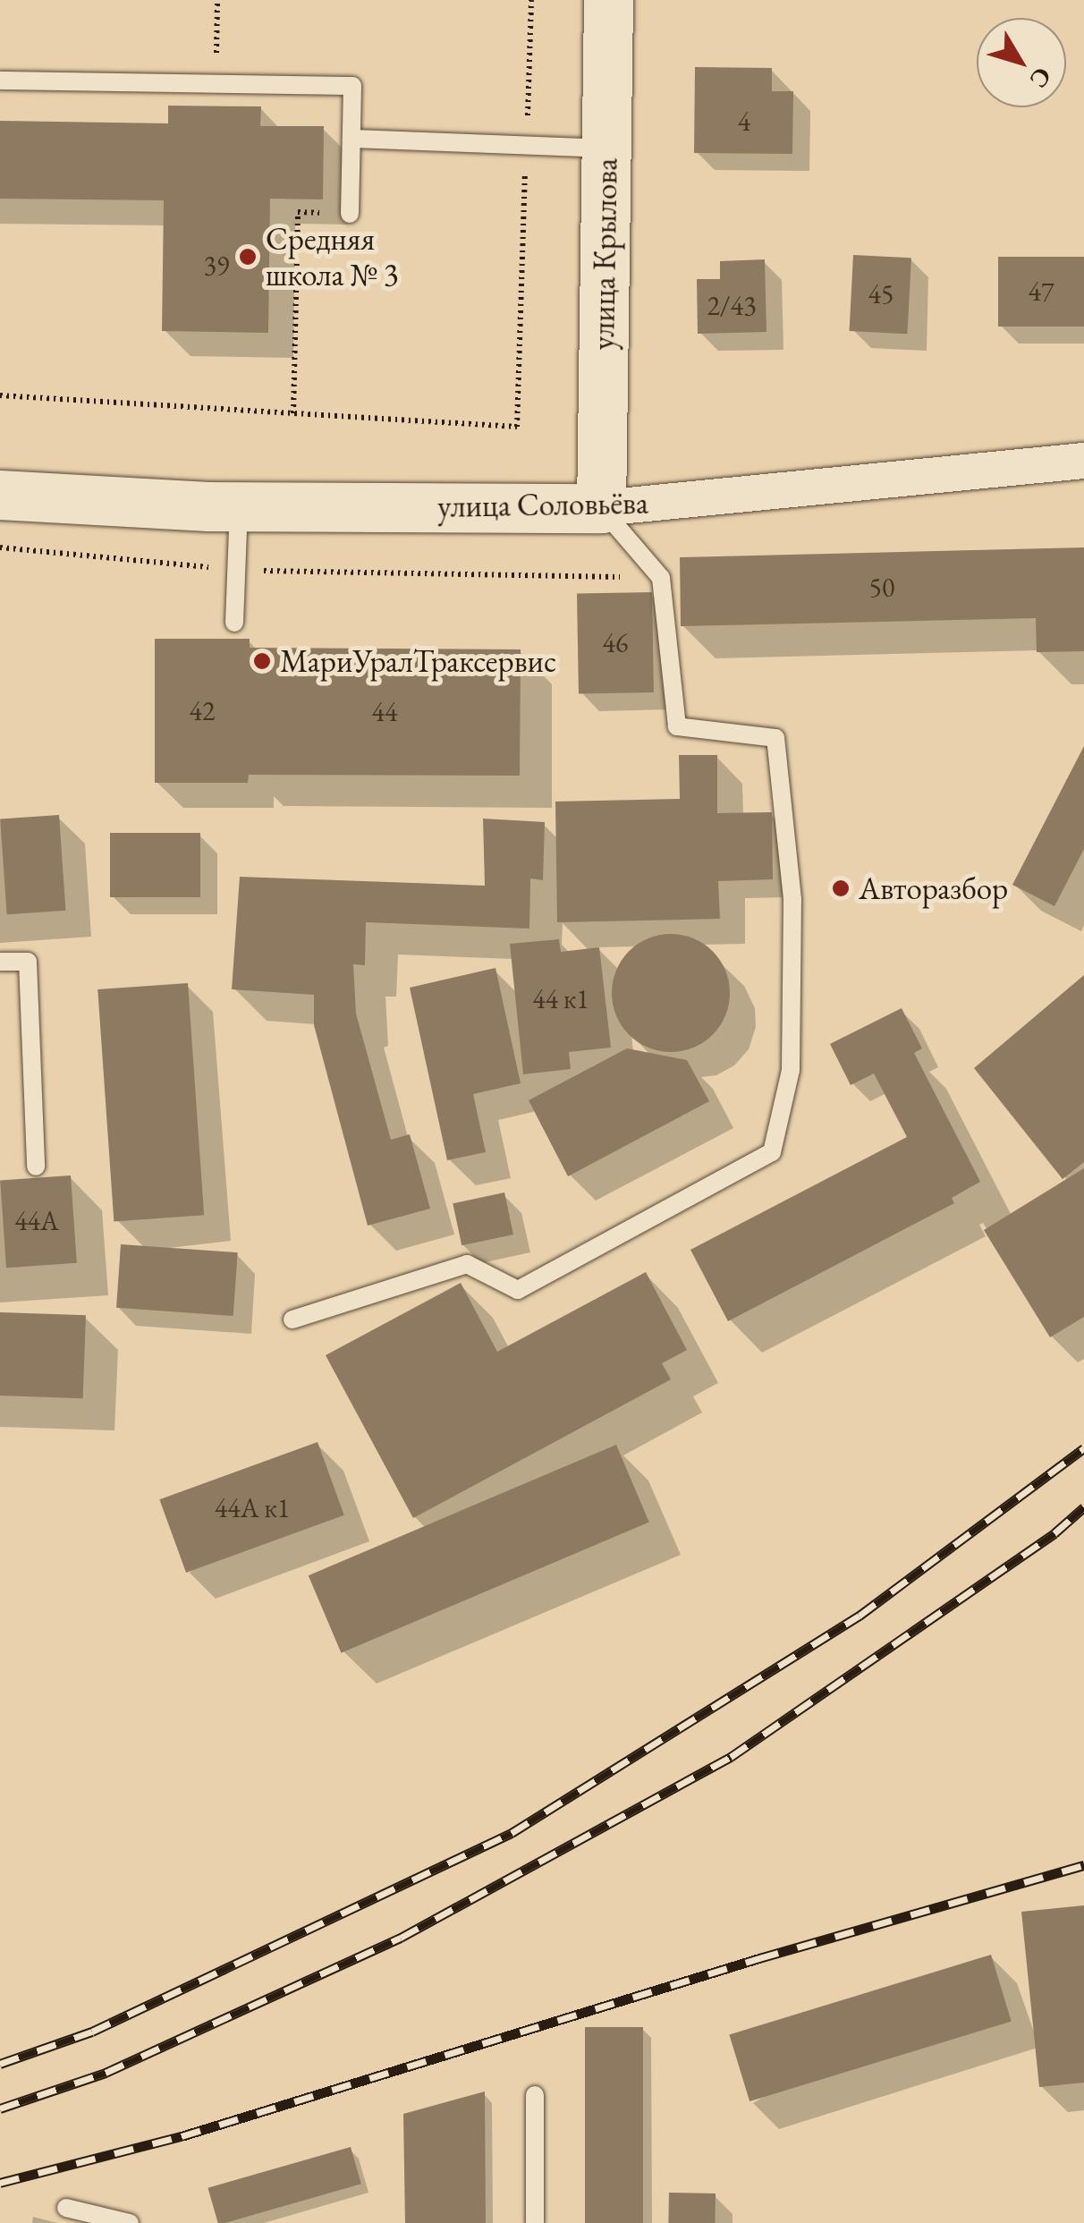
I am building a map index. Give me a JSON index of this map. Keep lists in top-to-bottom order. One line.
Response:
{"streets":{"main road":["улица Крылова","улица Соловьёва"]},"crossings":[["улица Крылова","улица Соловьёва"]],"places":["Средняя школа № 3","МариУралТраксервис","Авторазбор"],"house_numbers":["4","39","47","45","2/43","50","46","42","44","44 к1","44А","44А к1"],"north":"bottom right"}
